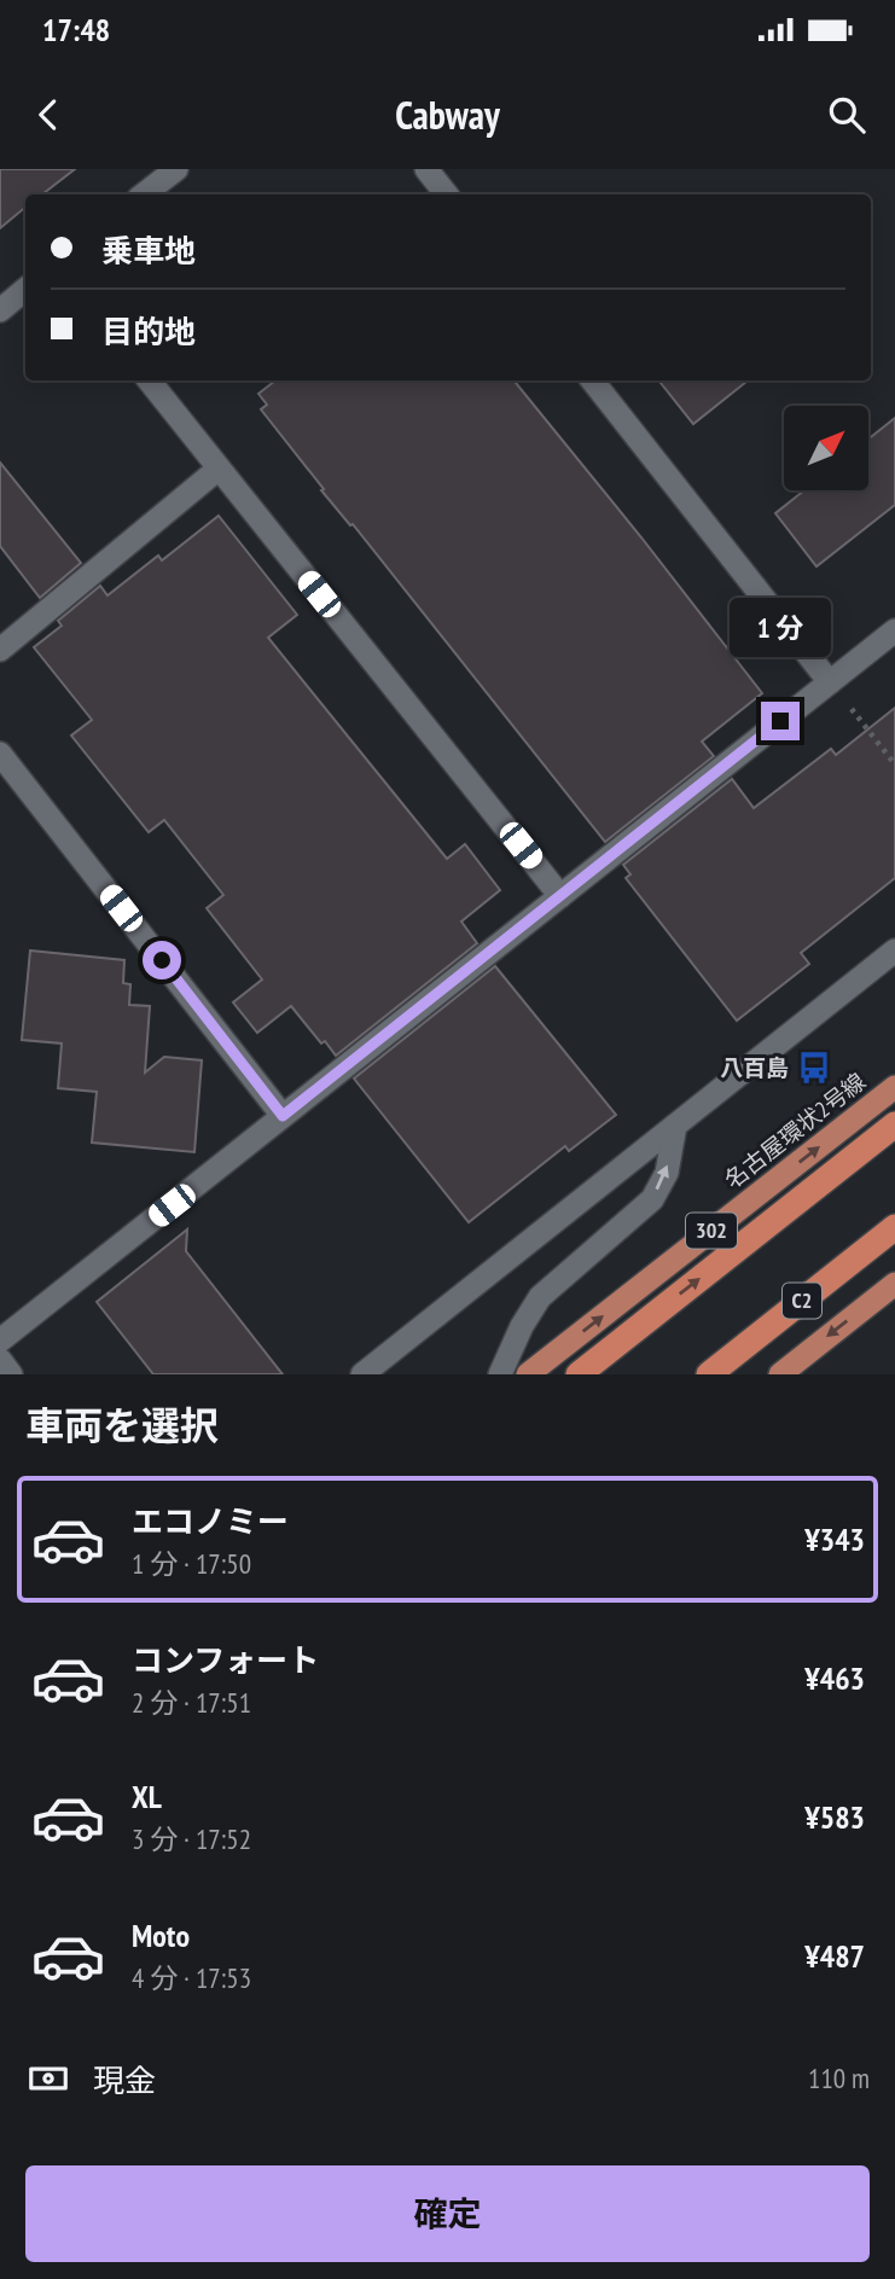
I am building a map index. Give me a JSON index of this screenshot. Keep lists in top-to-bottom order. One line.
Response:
{"streets":{"highway":["名古屋環状2号線","302","C2"]},"places":{"bus stop":["八百島"]},"north":"top right","page":{"status":"17:48","header":"Cabway","banner":["乗車地","目的地"],"bubble":"1 分","heading":"車両を選択","list":[{"name":"エコノミー","note":"1 分 · 17:50","value":"¥343"},{"name":"コンフォート","note":"2 分 · 17:51","value":"¥463"},{"name":"XL","note":"3 分 · 17:52","value":"¥583"},{"name":"Moto","note":"4 分 · 17:53","value":"¥487"}],"pay":["現金","110 m"],"buttons":"確定"}}
